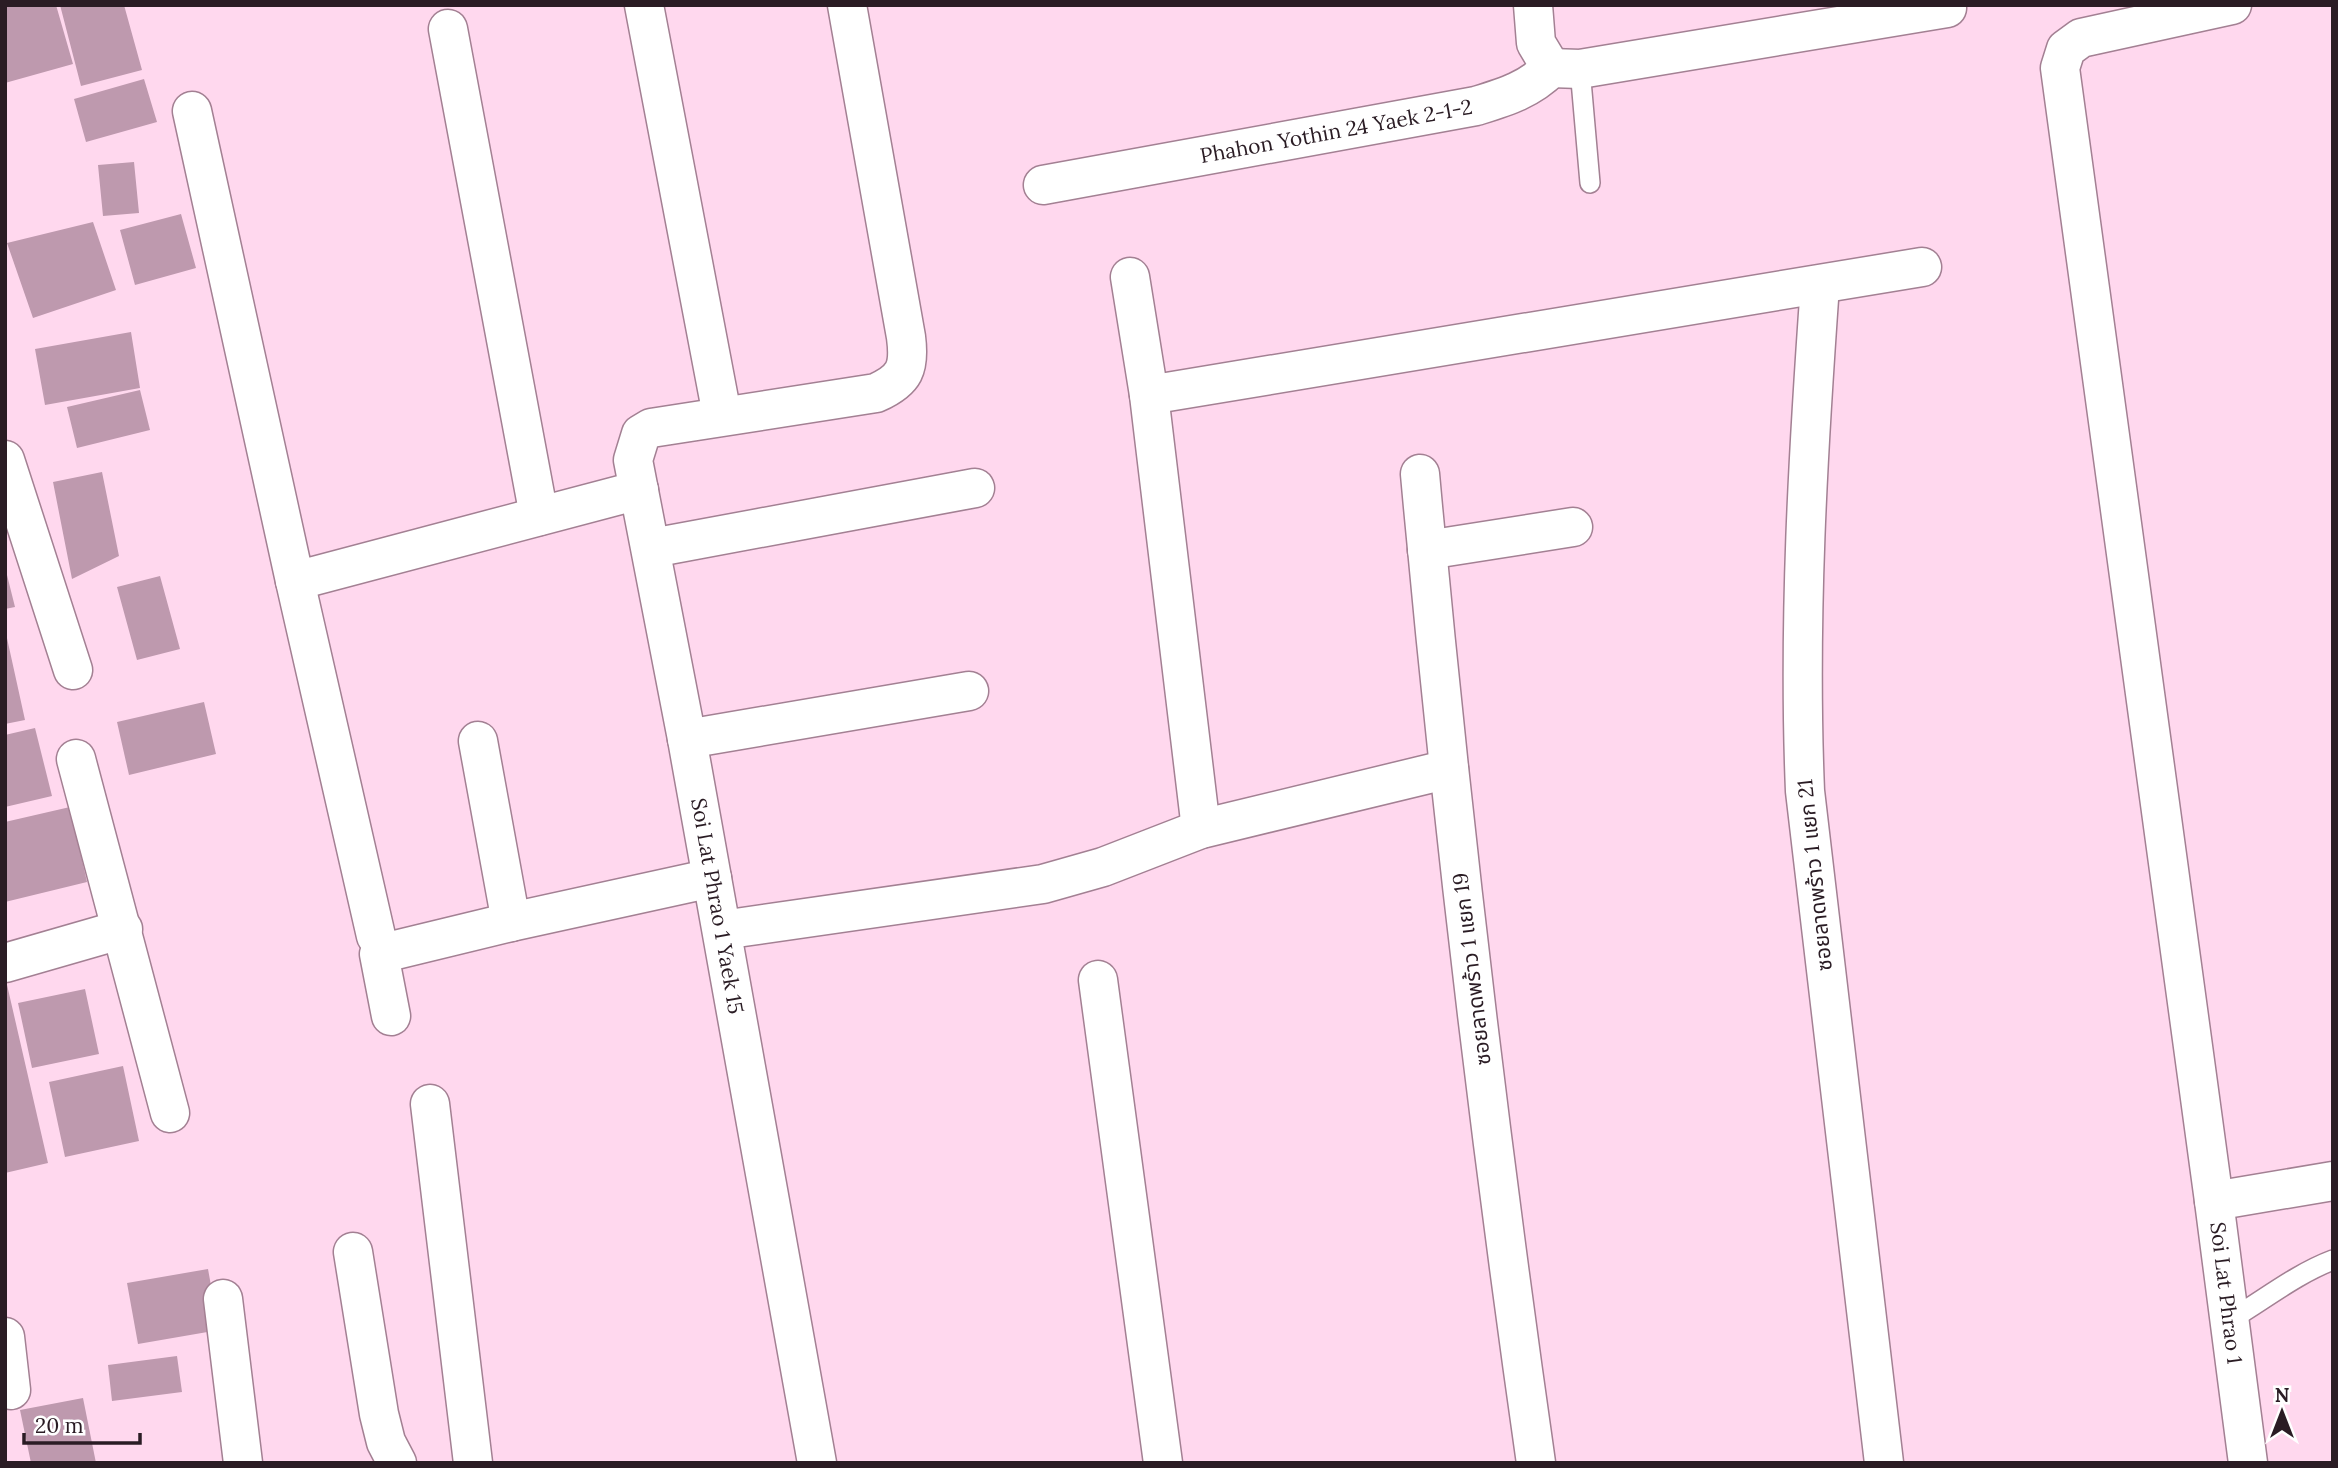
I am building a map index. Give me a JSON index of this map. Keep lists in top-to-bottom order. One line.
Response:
{"streets":{"street":["Phahon Yothin 24 Yaek 2-1-2","ซอยลาดพร้าว 1 แยก 21","Soi Lat Phrao 1 Yaek 15","ซอยลาดพร้าว 1 แยก 19","Soi Lat Phrao 1"]},"scale_bar":"20 m","north":"top"}
